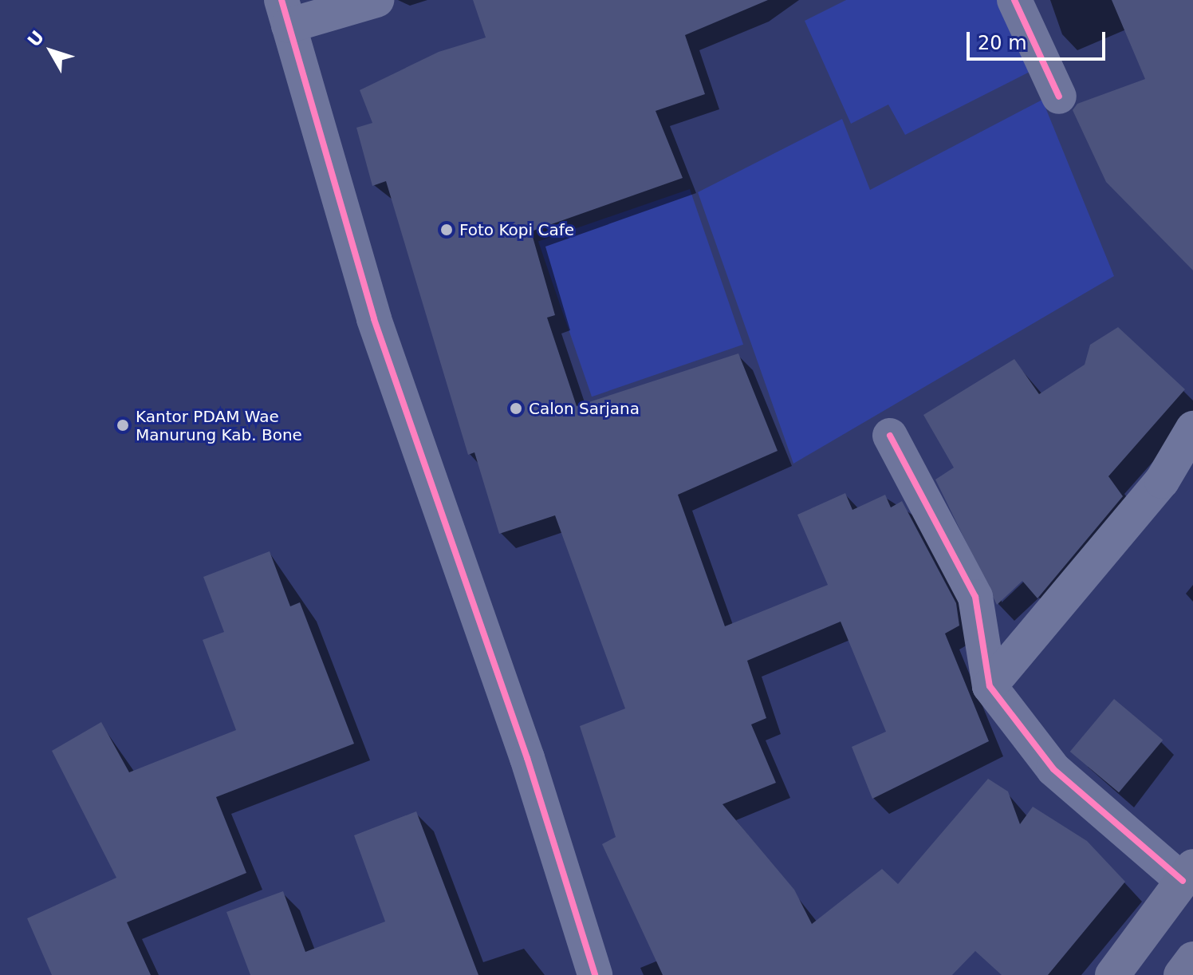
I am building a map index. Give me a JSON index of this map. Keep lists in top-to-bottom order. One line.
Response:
{"places":["Foto Kopi Cafe","Calon Sarjana","Kantor PDAM Wae Manurung Kab. Bone"],"scale_bar":"20 m","north":"top left"}
